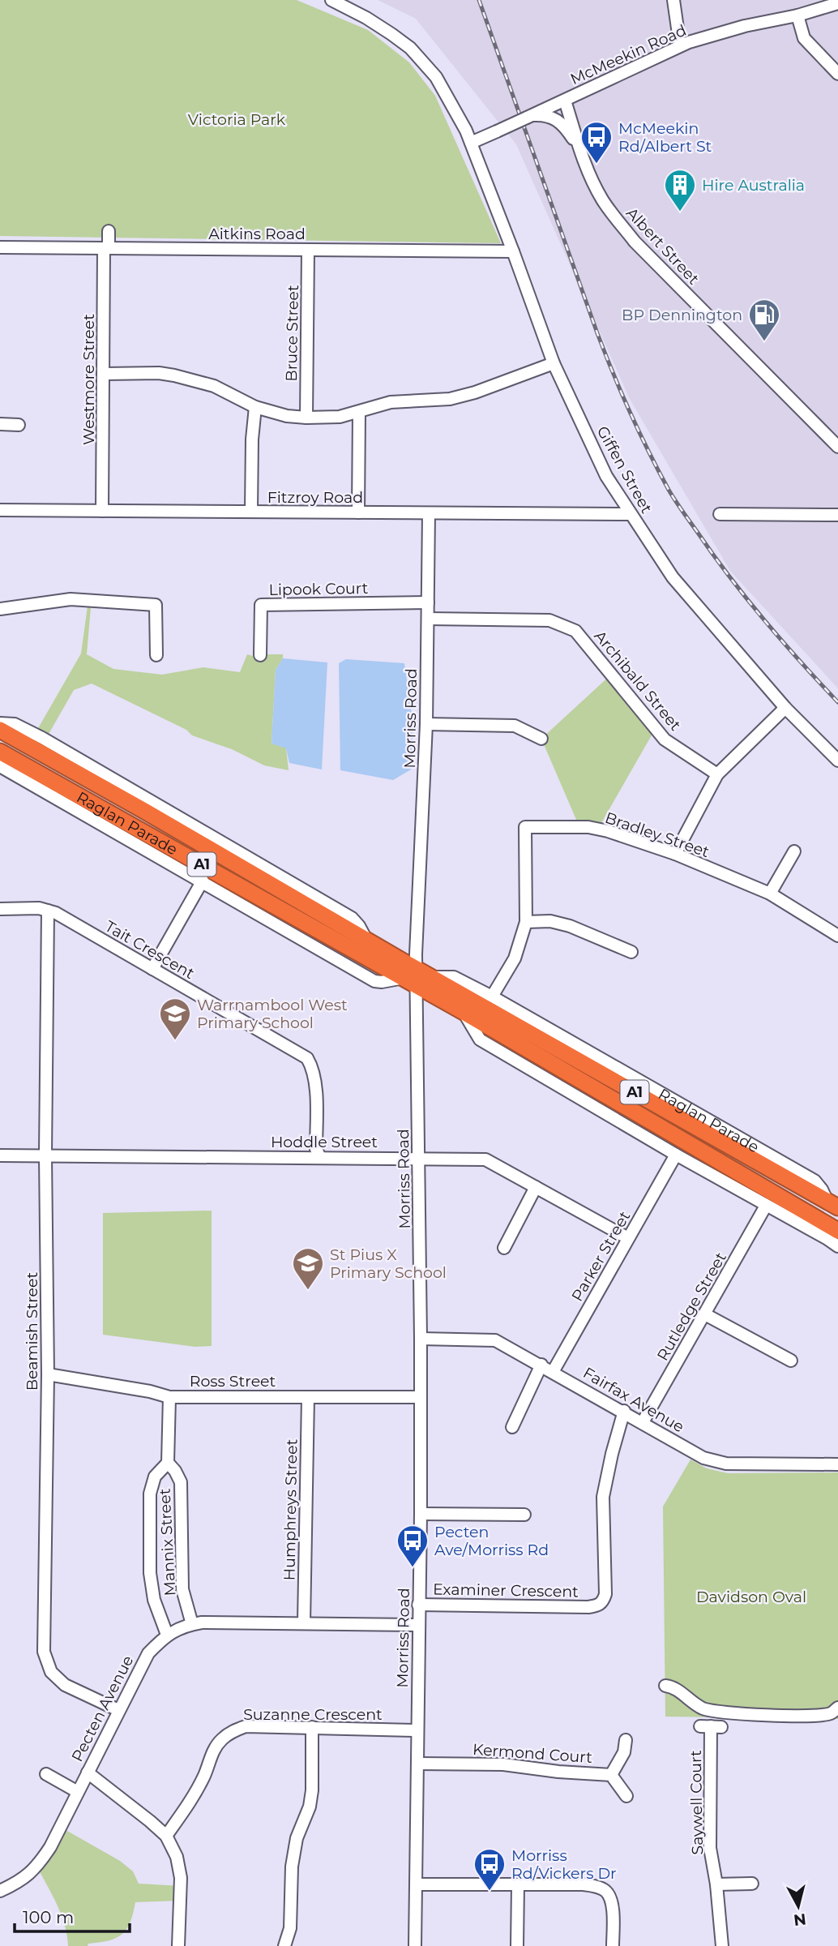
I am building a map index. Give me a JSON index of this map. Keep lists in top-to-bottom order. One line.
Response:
{"streets":{"highway":["Raglan Parade","A1"],"street":["McMeekin Road","Aitkins Road","Albert Street","Bruce Street","Westmore Street","Giffen Street","Fitzroy Road","Lipook Court","Archibald Street","Morriss Road","Bradley Street","Tait Crescent","Hoddle Street","Parker Street","Rutledge Street","Beamish Street","Ross Street","Fairfax Avenue","Humphreys Street","Mannix Street","Examiner Crescent","Pecten Avenue","Suzanne Crescent","Kermond Court","Saywell Court"]},"crossings":[["McMeekin Road","Albert Street"],["McMeekin Road","Giffen Street"],["Aitkins Road","Bruce Street"],["Aitkins Road","Westmore Street"],["Aitkins Road","Giffen Street"],["Westmore Street","Fitzroy Road"],["Giffen Street","Fitzroy Road"],["Fitzroy Road","Morriss Road"],["Lipook Court","Morriss Road"],["Archibald Street","Morriss Road"],["Morriss Road","Raglan Parade"],["Morriss Road","Hoddle Street"],["Morriss Road","Ross Street"],["Morriss Road","Fairfax Avenue"],["Morriss Road","Examiner Crescent"],["Morriss Road","Pecten Avenue"],["Morriss Road","Suzanne Crescent"],["Morriss Road","Kermond Court"],["Raglan Parade","Bradley Street"],["Raglan Parade","Parker Street"],["Raglan Parade","Rutledge Street"],["Tait Crescent","Hoddle Street"],["Tait Crescent","Beamish Street"],["Hoddle Street","Parker Street"],["Hoddle Street","Beamish Street"],["Parker Street","Fairfax Avenue"],["Rutledge Street","Fairfax Avenue"],["Beamish Street","Ross Street"],["Beamish Street","Pecten Avenue"],["Ross Street","Humphreys Street"],["Ross Street","Mannix Street"],["Fairfax Avenue","Examiner Crescent"],["Humphreys Street","Pecten Avenue"],["Mannix Street","Pecten Avenue"]],"parks":["Victoria Park","Davidson Oval"],"places":{"bus stop":["McMeekin Rd/Albert St","Pecten Ave/Morriss Rd","Morriss Rd/Vickers Dr"],"building":["Hire Australia"],"fuel station":["BP Dennington"],"school or university":["Warrnambool West Primary School","St Pius X Primary School"]},"scale_bar":"100 m","north":"bottom"}
